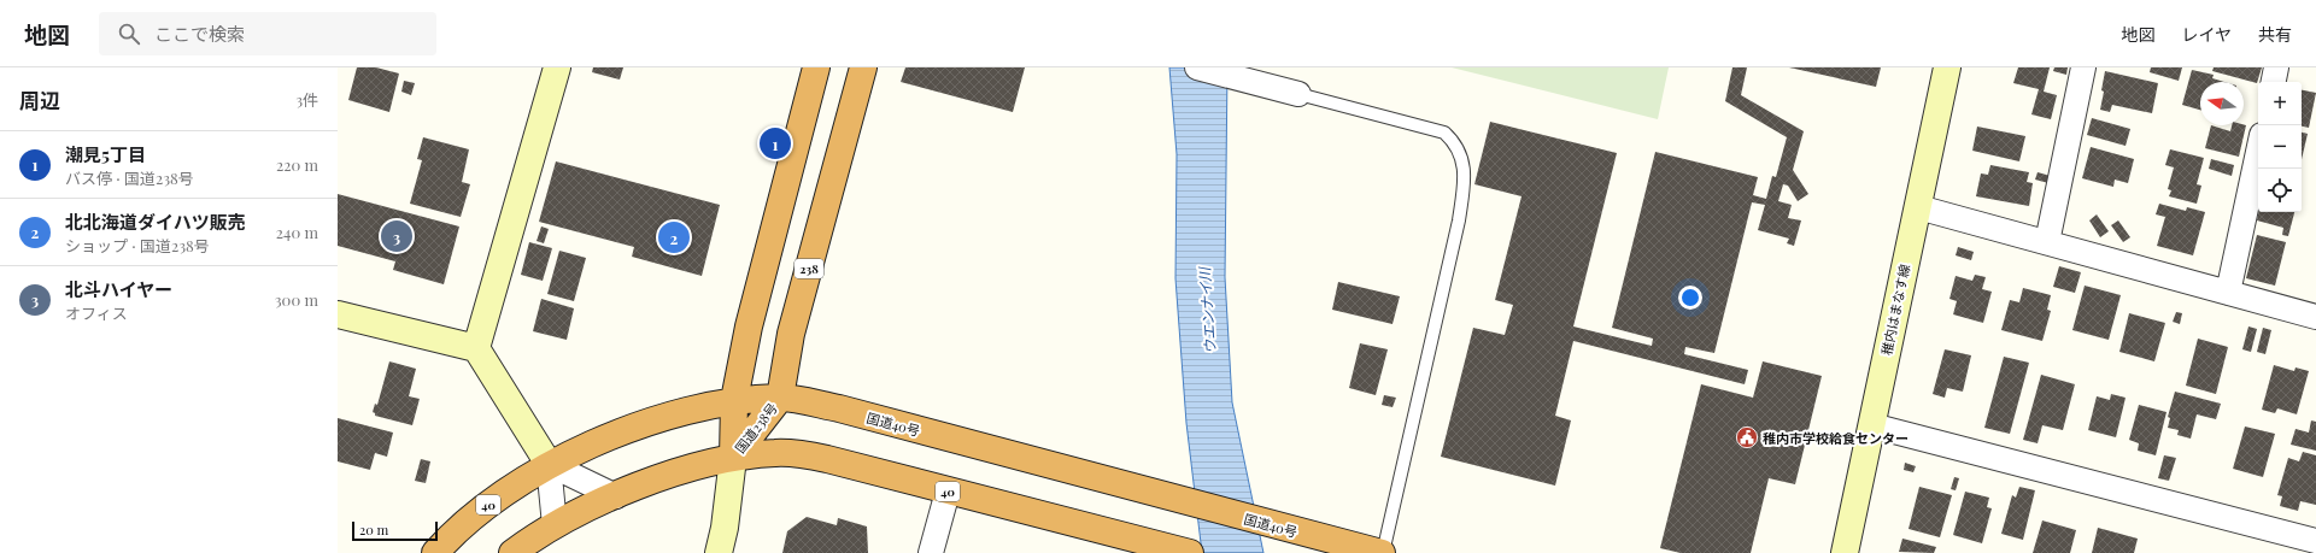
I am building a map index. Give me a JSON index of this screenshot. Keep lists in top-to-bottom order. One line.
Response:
{"streets":{"highway":["238","国道40号","国道238号","40"],"street":["稚内はまなす線"]},"crossings":[["国道40号","国道238号"],["国道238号","40"]],"water":["ウエンナイ川"],"places":{"public building":["稚内市学校給食センター"]},"scale_bar":"20 m","north":"left","page":{"header":"地図","search":"ここで検索","nav":["地図","レイヤ","共有"],"heading":["周辺","3件"],"map_buttons":["+","−"],"pins":["1","3","2"],"list":[{"mark":"1","name":"潮見5丁目","note":"バス停 · 国道238号","value":"220 m"},{"mark":"2","name":"北北海道ダイハツ販売","note":"ショップ · 国道238号","value":"240 m"},{"mark":"3","name":"北斗ハイヤー","note":"オフィス","value":"300 m"}],"scale":"20 m"}}
